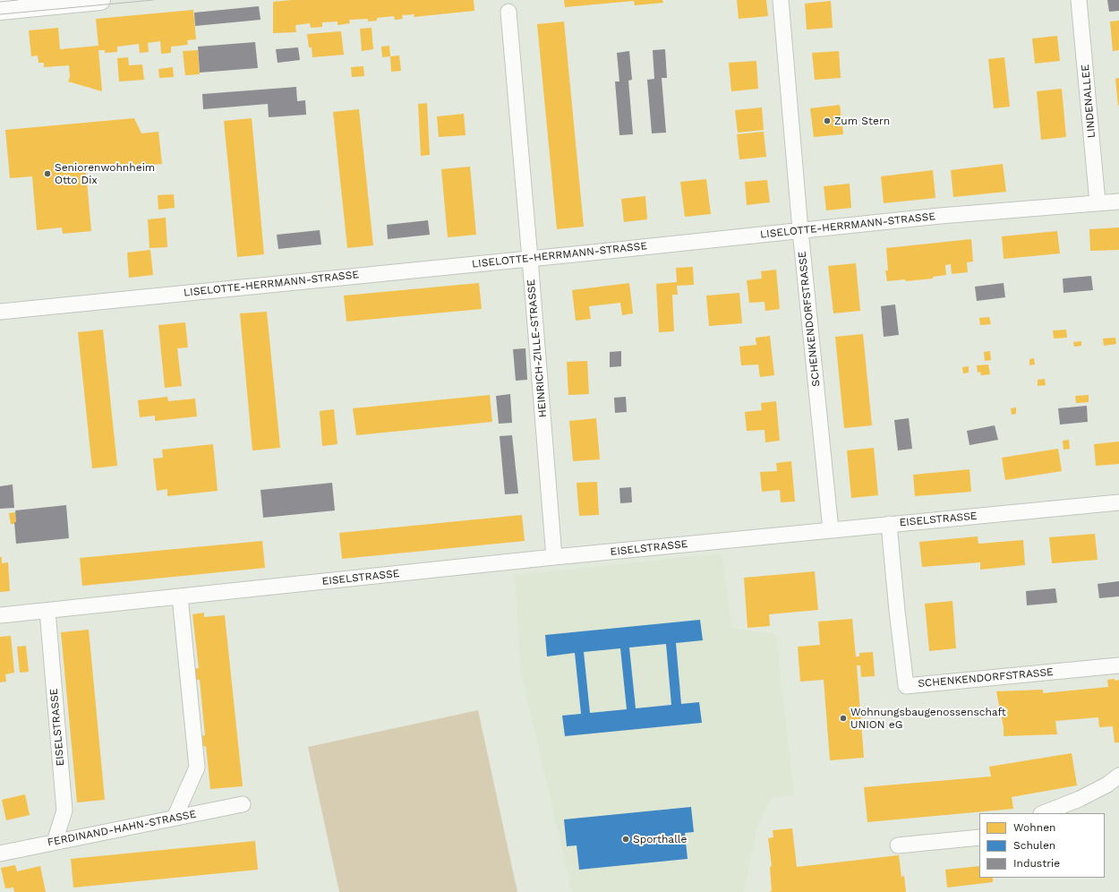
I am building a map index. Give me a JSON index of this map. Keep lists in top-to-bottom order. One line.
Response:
{"streets":{"street":["LINDENALLEE","LISELOTTE-HERRMANN-STRASSE","SCHENKENDORFSTRASSE","HEINRICH-ZILLE-STRASSE","EISELSTRASSE","FERDINAND-HAHN-STRASSE"]},"crossings":[["LINDENALLEE","LISELOTTE-HERRMANN-STRASSE"],["LISELOTTE-HERRMANN-STRASSE","SCHENKENDORFSTRASSE"],["LISELOTTE-HERRMANN-STRASSE","HEINRICH-ZILLE-STRASSE"],["SCHENKENDORFSTRASSE","EISELSTRASSE"],["HEINRICH-ZILLE-STRASSE","EISELSTRASSE"],["EISELSTRASSE","FERDINAND-HAHN-STRASSE"]],"places":["Zum Stern","Seniorenwohnheim Otto Dix","Wohnungsbaugenossenschaft UNION eG","Sporthalle"],"legend":["Wohnen","Schulen","Industrie"]}
